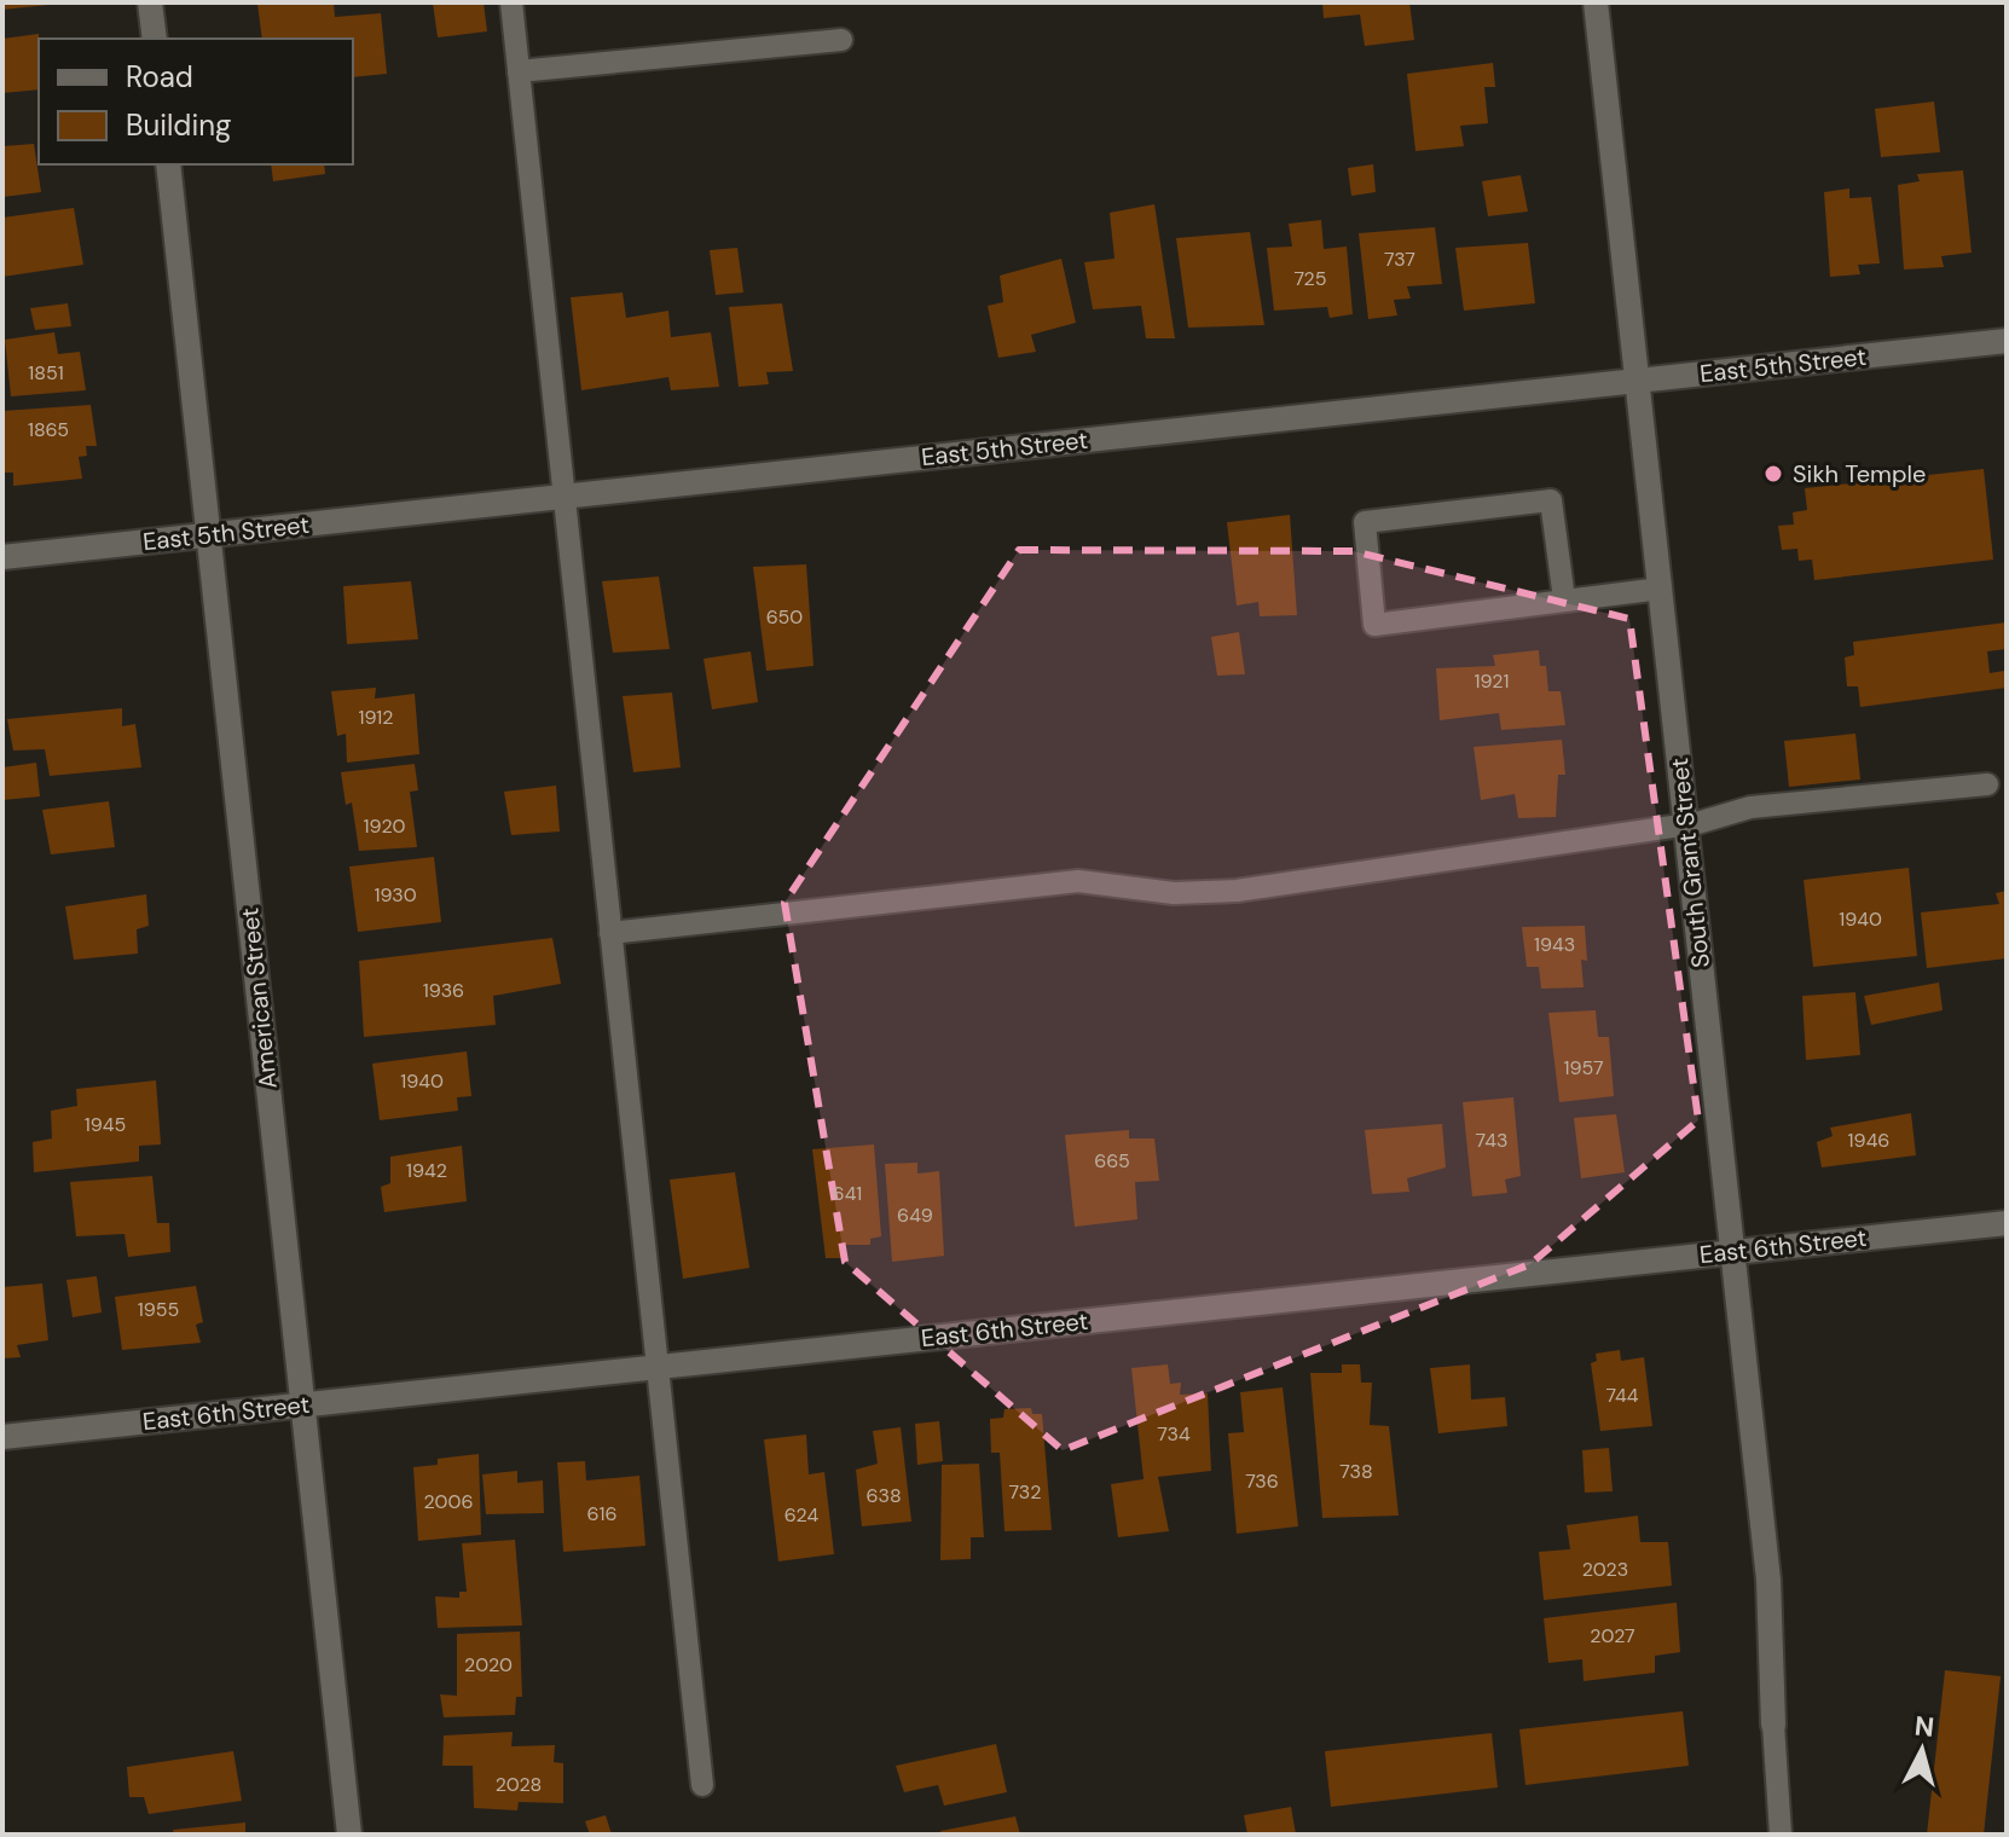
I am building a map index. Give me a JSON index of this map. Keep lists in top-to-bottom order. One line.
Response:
{"streets":{"street":["East 5th Street","South Grant Street","American Street","East 6th Street"]},"crossings":[["East 5th Street","South Grant Street"],["East 5th Street","American Street"],["South Grant Street","East 6th Street"],["American Street","East 6th Street"]],"places":["Sikh Temple"],"house_numbers":["737","725","1851","1865","650","1921","1912","1920","1930","1940","1943","1936","1957","1940","1945","743","1946","665","1942","641","649","1955","744","734","738","736","732","638","2006","616","624","2023","2027","2020","2028"],"legend":["Road","Building"],"north":"top"}
